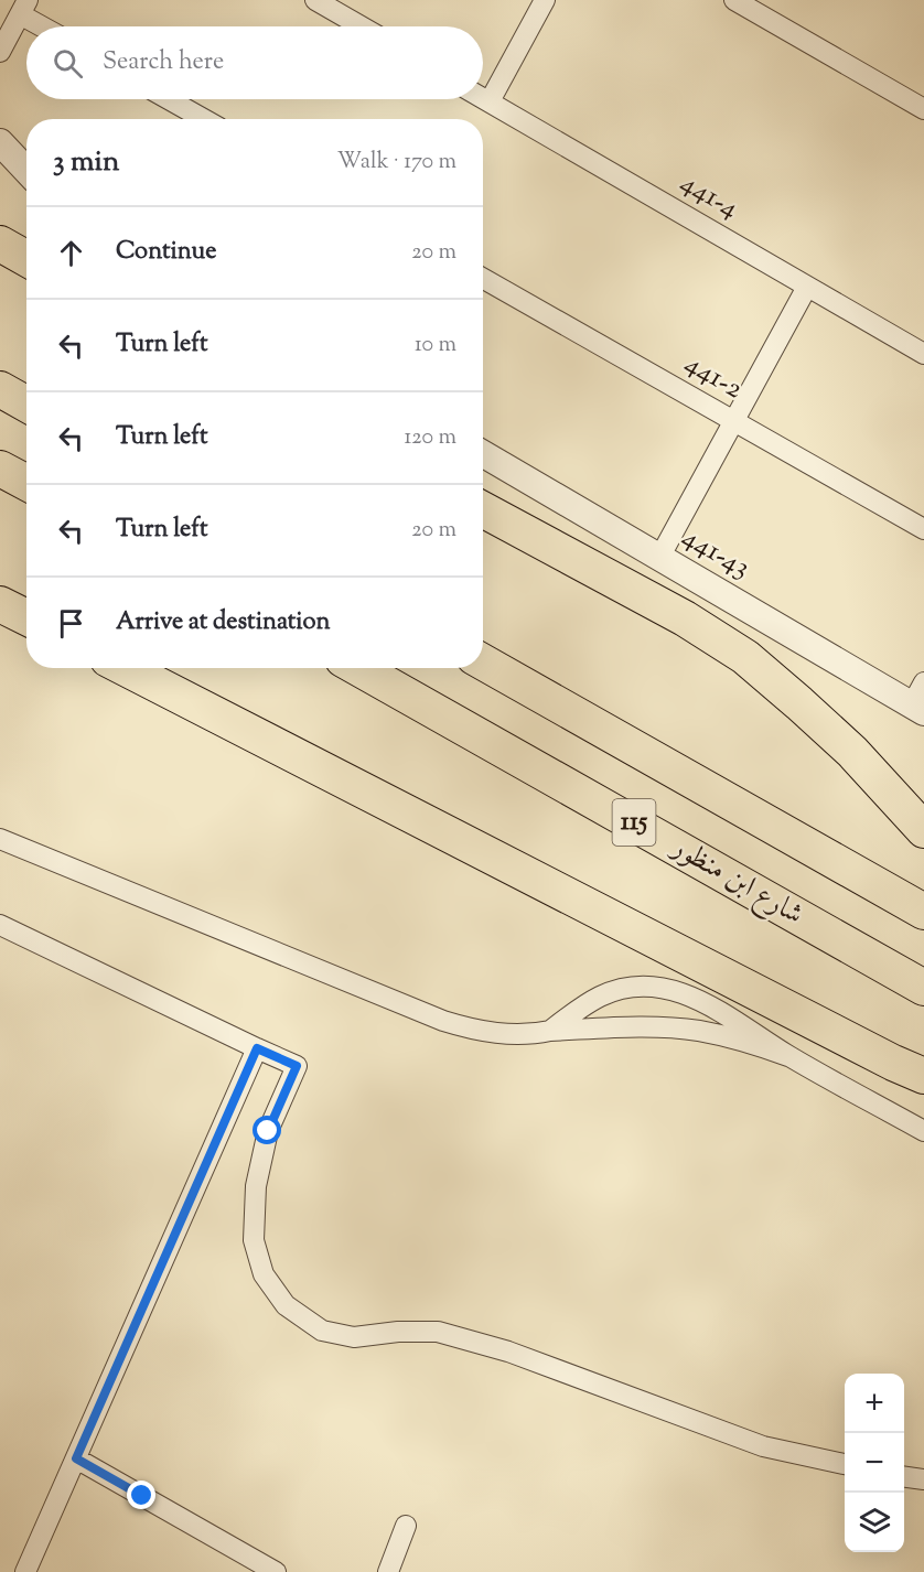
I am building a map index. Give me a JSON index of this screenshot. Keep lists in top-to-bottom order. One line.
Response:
{"streets":{"highway":["115","شارع ابن منظور"],"street":["441-4","441-2","441-43"]},"page":{"search":"Search here","heading":["3 min","Walk · 170 m"],"list":[["Continue","20 m"],["Turn left","10 m"],["Turn left","120 m"],["Turn left","20 m"],"Arrive at destination"],"map_buttons":["+","−"]}}
